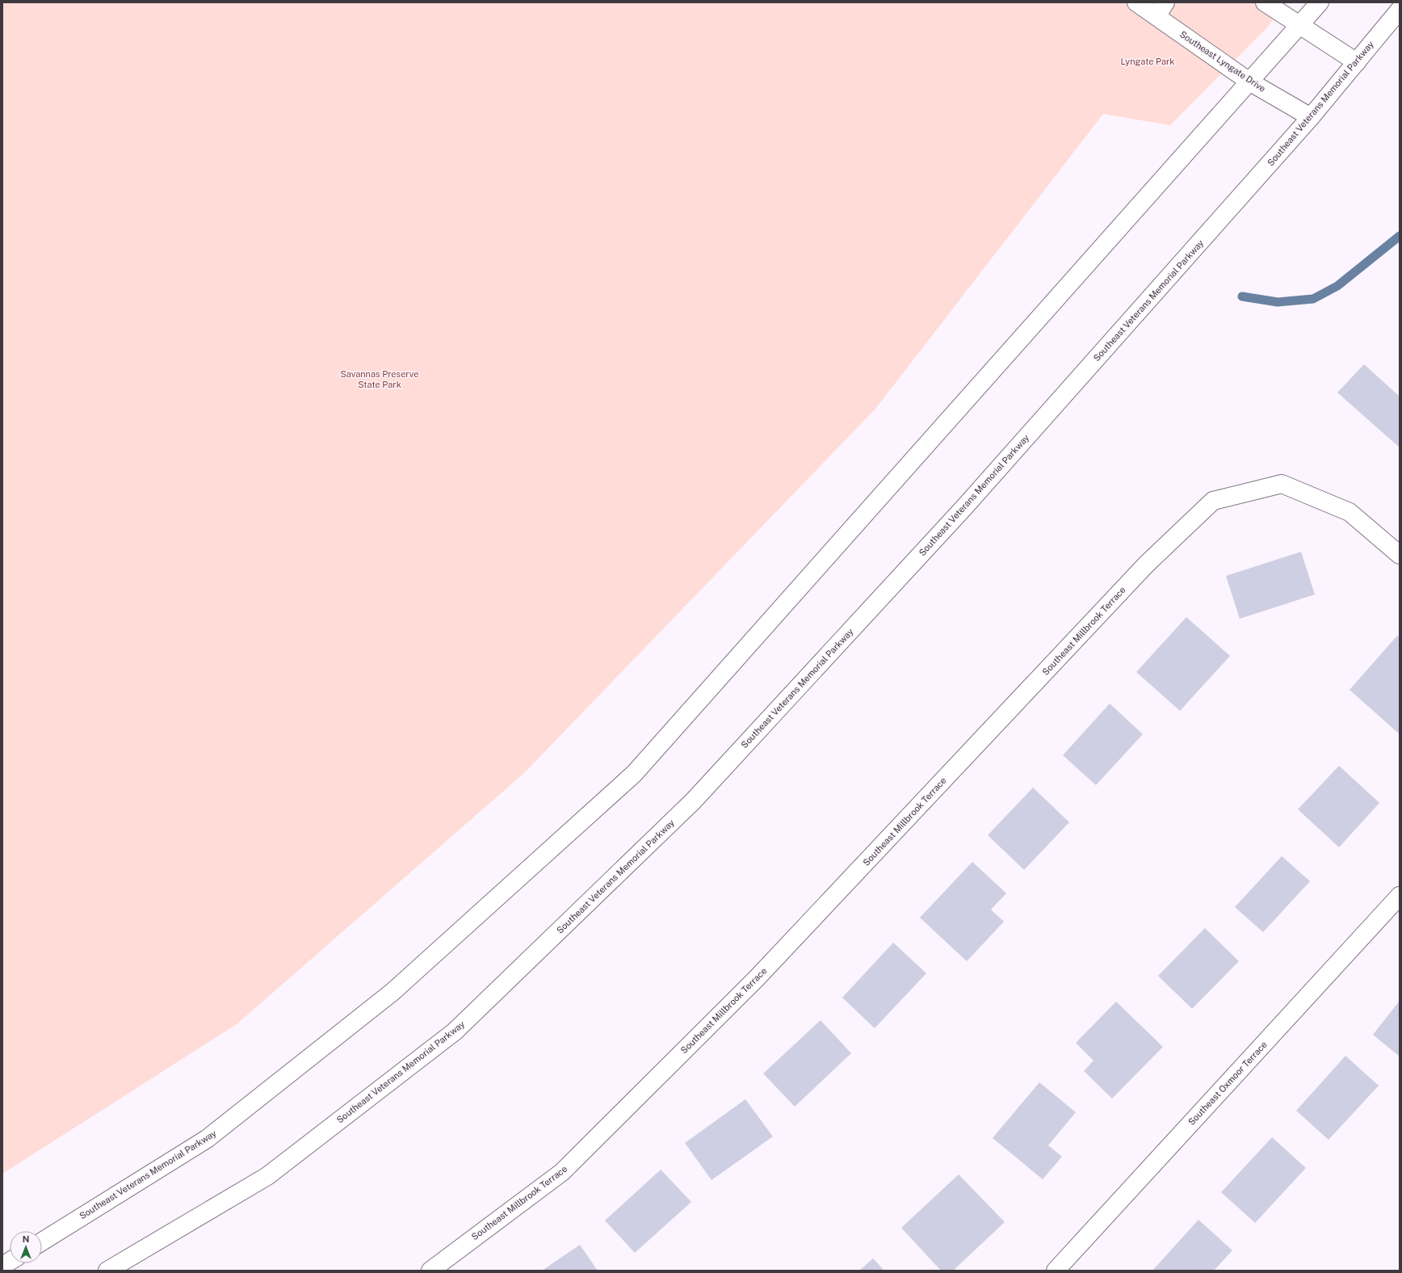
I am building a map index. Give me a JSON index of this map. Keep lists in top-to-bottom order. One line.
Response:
{"streets":{"main road":["Southeast Lyngate Drive","Southeast Veterans Memorial Parkway","Southeast Millbrook Terrace","Southeast Oxmoor Terrace"]},"crossings":[["Southeast Lyngate Drive","Southeast Veterans Memorial Parkway"]],"parks":["Lyngate Park","Savannas Preserve State Park"],"north":"top"}
